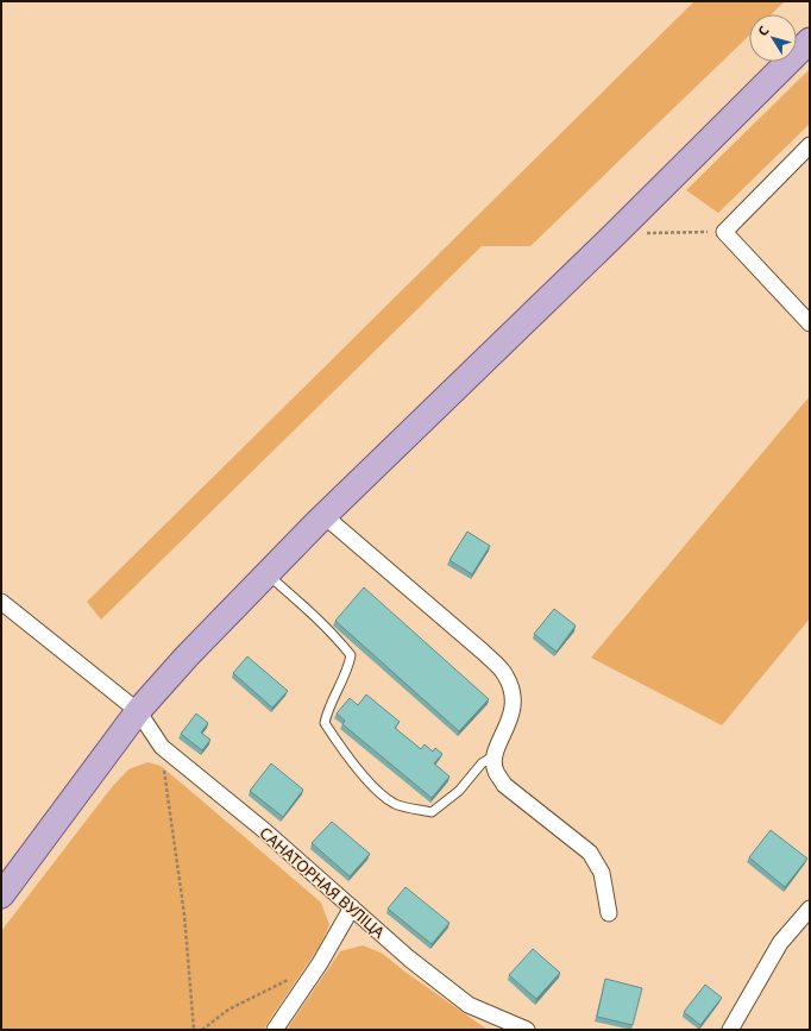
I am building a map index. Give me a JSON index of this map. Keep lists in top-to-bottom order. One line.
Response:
{"streets":{"street":["САНАТОРНАЯ ВУЛІЦА"]},"north":"top left"}
